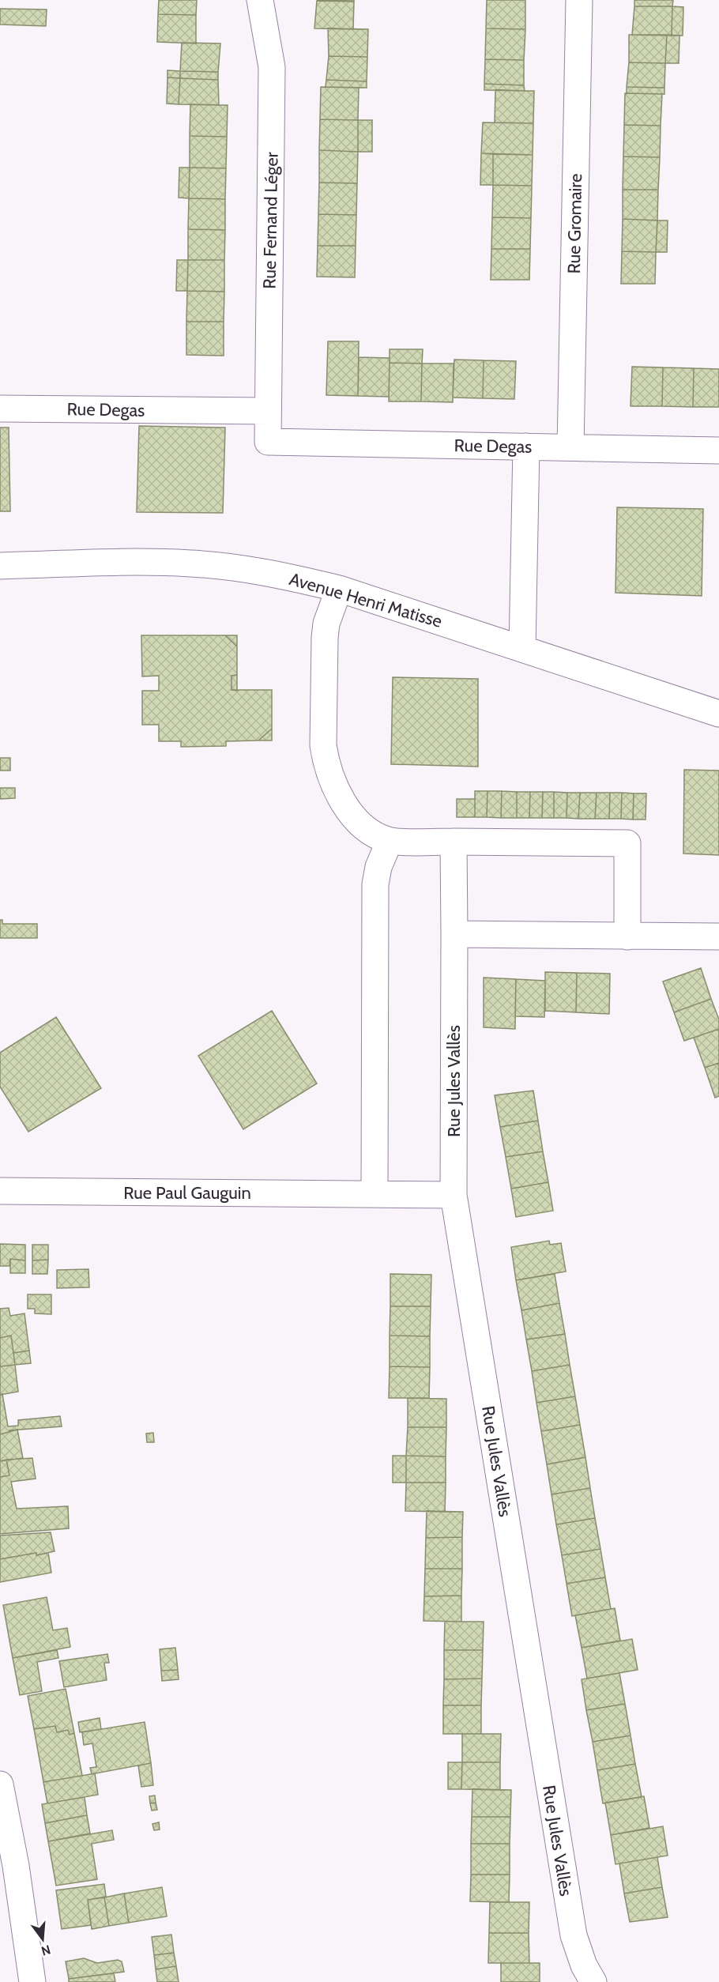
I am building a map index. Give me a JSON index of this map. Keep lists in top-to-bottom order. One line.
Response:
{"streets":{"street":["Rue Fernand Léger","Rue Gromaire","Rue Degas","Avenue Henri Matisse","Rue Jules Vallès","Rue Paul Gauguin"]},"crossings":[["Rue Fernand Léger","Rue Degas"],["Rue Gromaire","Rue Degas"],["Rue Jules Vallès","Rue Paul Gauguin"]],"north":"bottom"}
